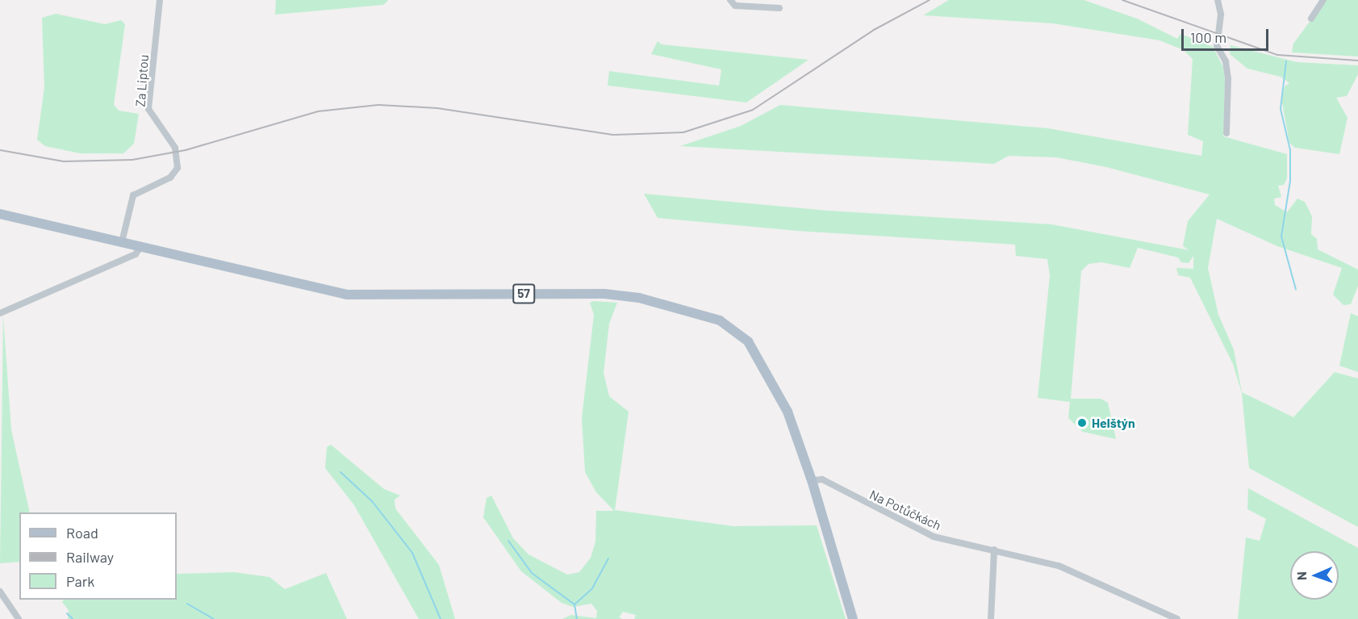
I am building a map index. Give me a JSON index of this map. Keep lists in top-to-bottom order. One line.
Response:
{"streets":{"main road":["57"],"street":["Za Liptou","Na Potůčkách"]},"crossings":[["Za Liptou","57"],["57","Na Potůčkách"]],"places":["Helštýn"],"legend":["Road","Railway","Park"],"scale_bar":"100 m","north":"left"}
